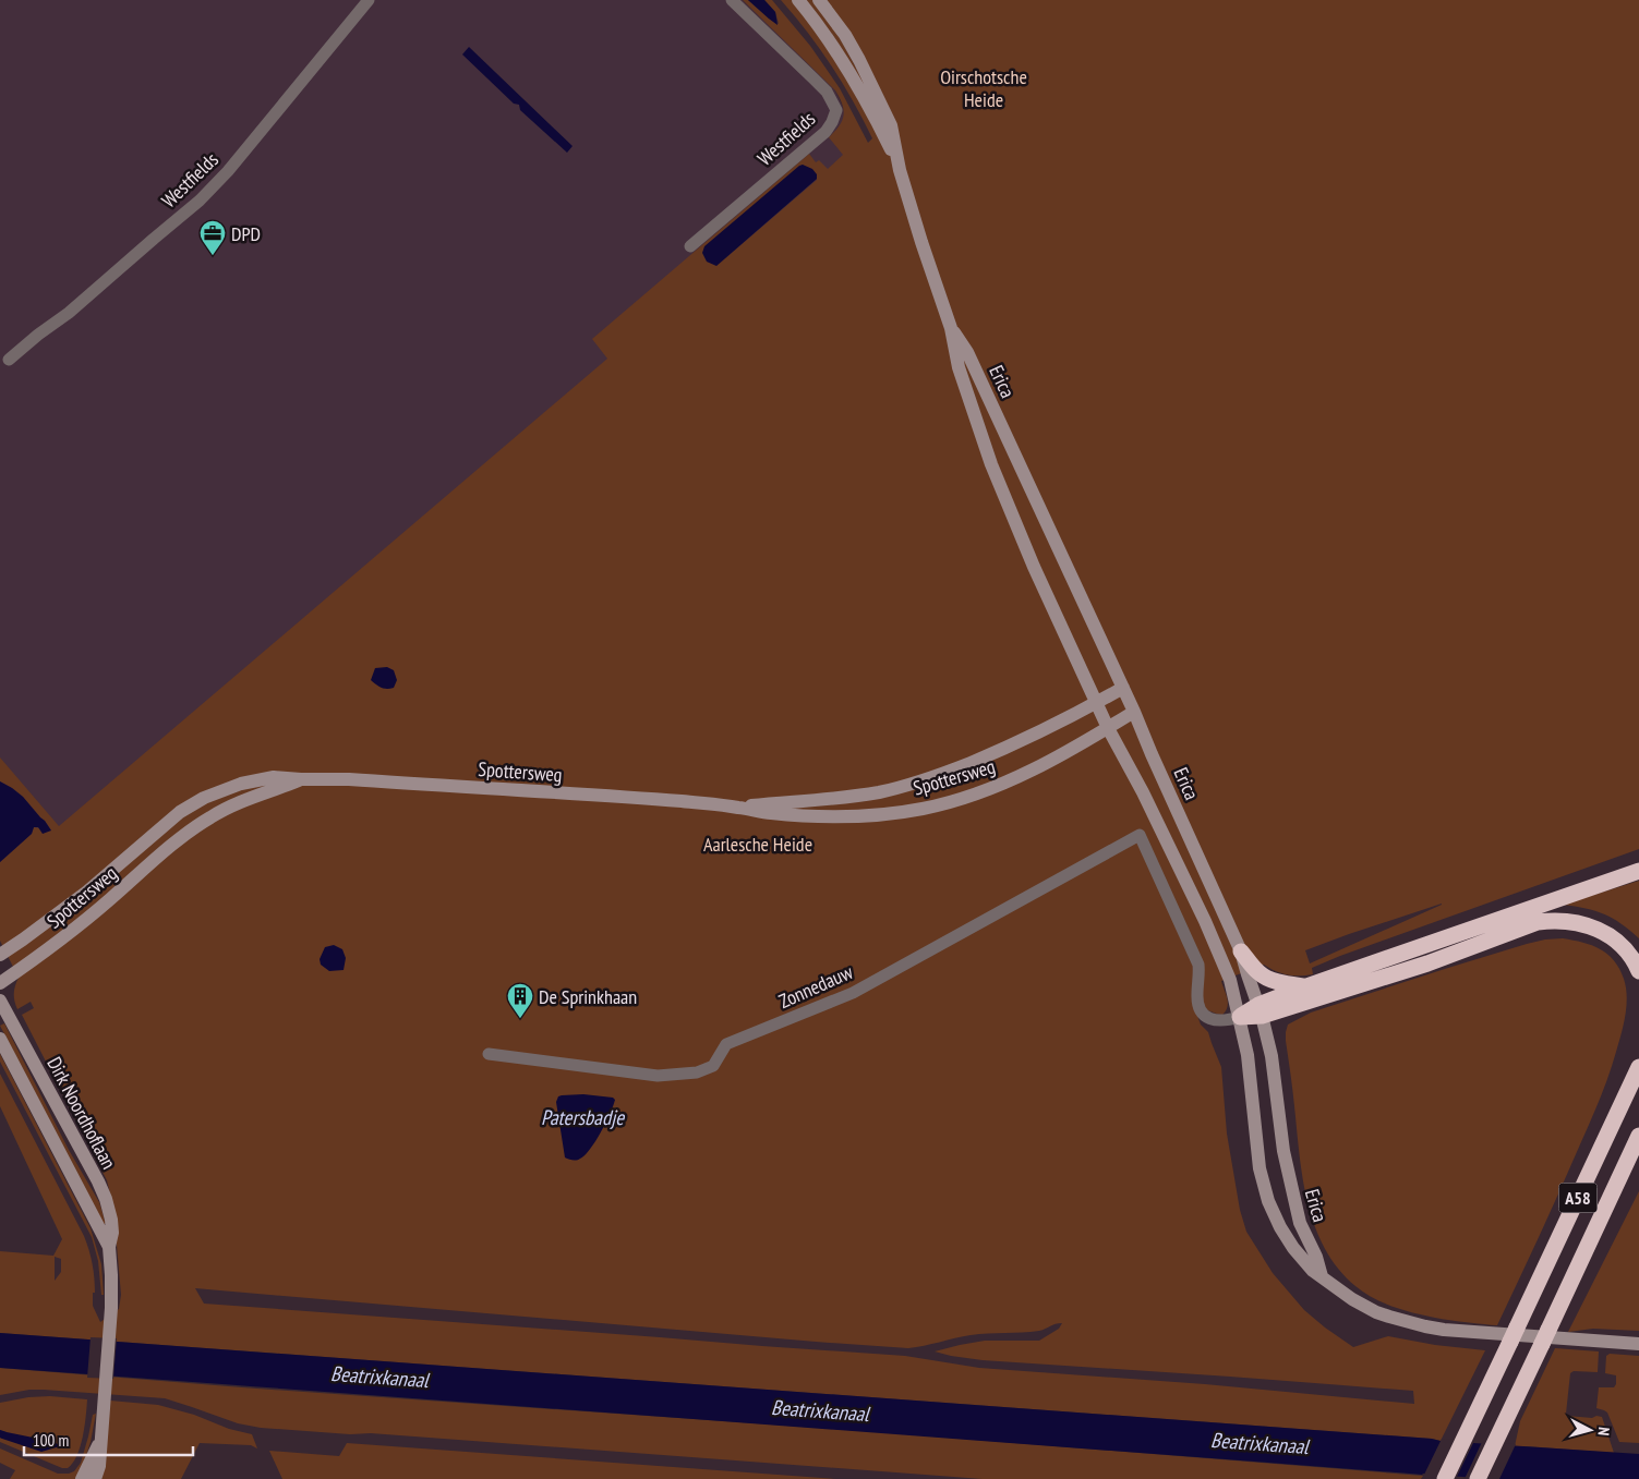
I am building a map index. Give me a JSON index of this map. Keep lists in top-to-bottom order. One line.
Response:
{"streets":{"highway":["A58"],"main road":["Erica","Spottersweg","Dirk Noordhoflaan"],"street":["Westfields","Zonnedauw"]},"crossings":[["Erica","Spottersweg"],["Erica","Zonnedauw"]],"water":["Patersbadje","Beatrixkanaal"],"parks":["Oirschotsche Heide","Aarlesche Heide"],"places":{"office":["DPD"],"building":["De Sprinkhaan"]},"scale_bar":"100 m","north":"right"}
